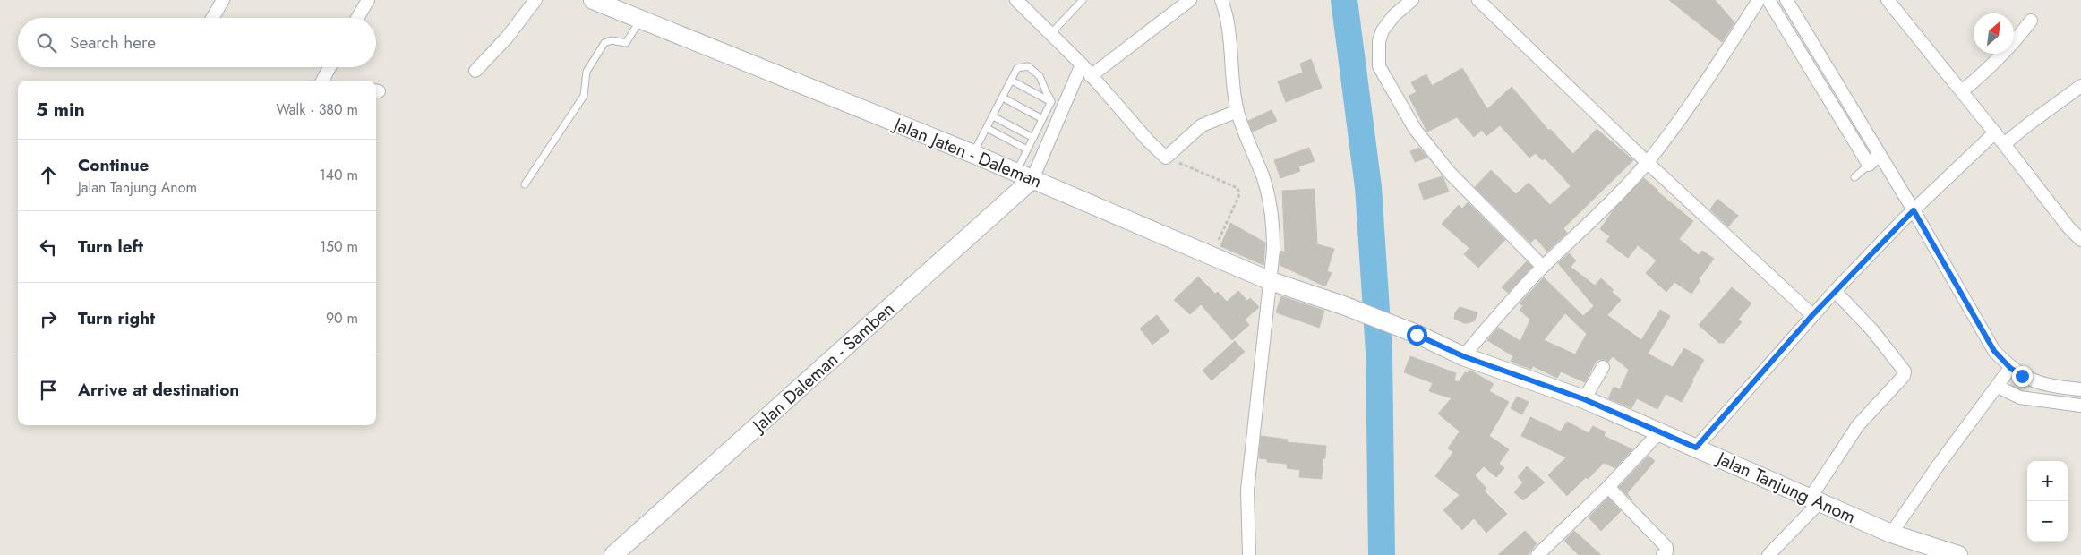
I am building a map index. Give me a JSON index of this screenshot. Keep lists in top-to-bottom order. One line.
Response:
{"streets":{"main road":["Jalan Jaten - Daleman","Jalan Daleman - Samben","Jalan Tanjung Anom"]},"crossings":[["Jalan Jaten - Daleman","Jalan Daleman - Samben"],["Jalan Jaten - Daleman","Jalan Tanjung Anom"]],"north":"top right","page":{"search":"Search here","heading":["5 min","Walk · 380 m"],"list":[["Continue","Jalan Tanjung Anom","140 m"],["Turn left","150 m"],["Turn right","90 m"],"Arrive at destination"],"map_buttons":["+","−"]}}
